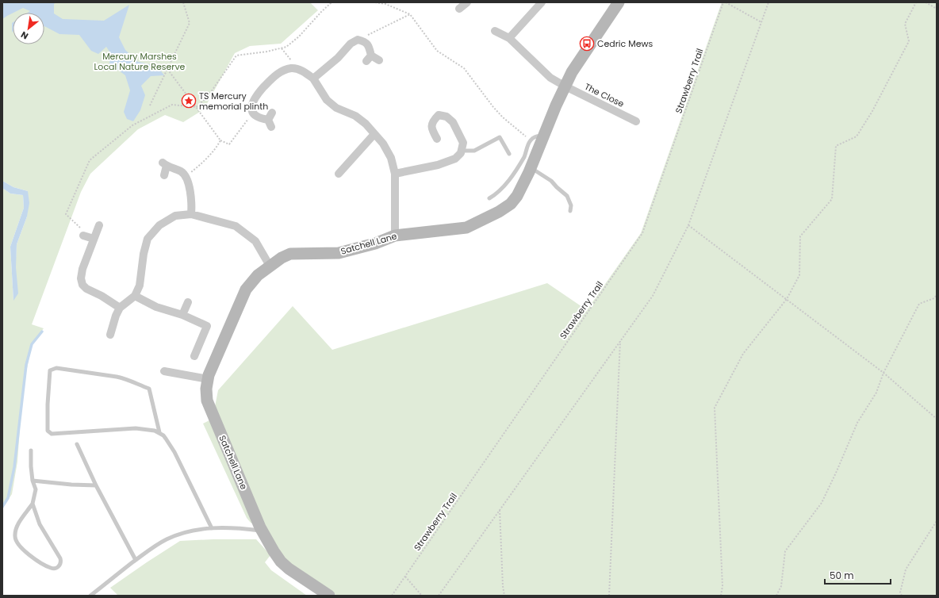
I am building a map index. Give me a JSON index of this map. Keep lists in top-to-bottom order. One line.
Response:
{"streets":{"street":["The Close","Satchell Lane"],"path":["Strawberry Trail"]},"crossings":[["The Close","Satchell Lane"]],"parks":["Mercury Marshes Local Nature Reserve"],"places":{"bus stop":["Cedric Mews"],"place":["TS Mercury memorial plinth"]},"scale_bar":"50 m","north":"bottom left"}
